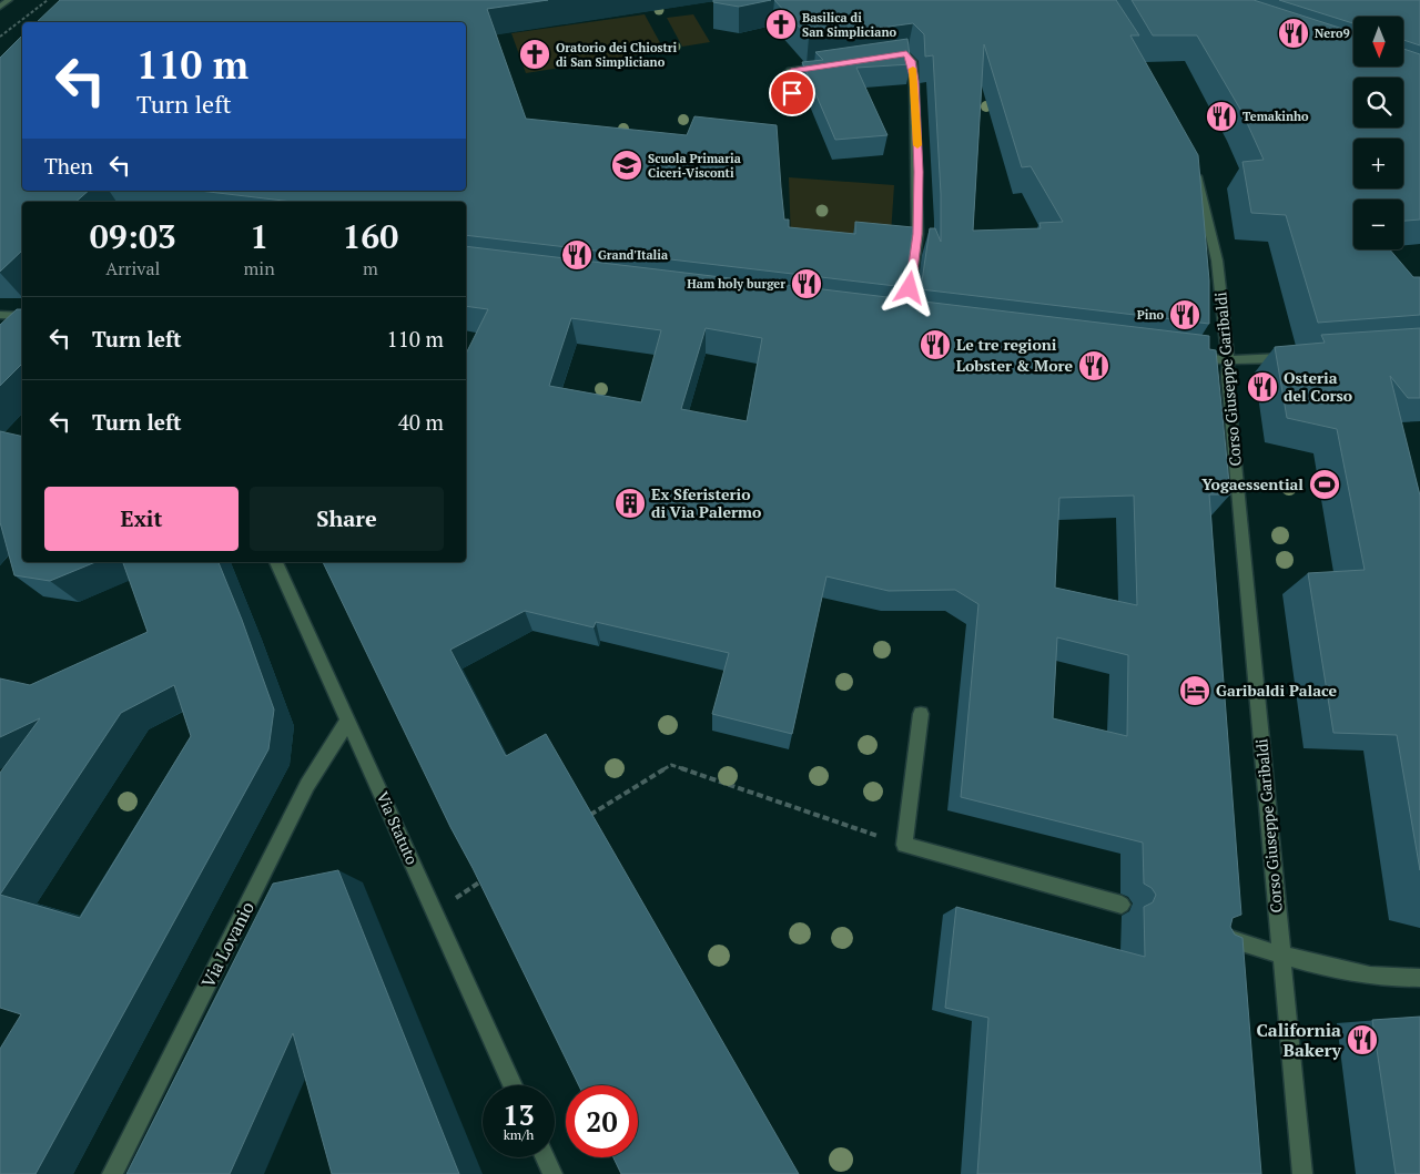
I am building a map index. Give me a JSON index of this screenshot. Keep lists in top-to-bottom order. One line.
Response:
{"streets":{"street":["Corso Giuseppe Garibaldi","Via Statuto","Via Lovanio"]},"crossings":[["Via Statuto","Via Lovanio"]],"places":{"church":["Basilica di San Simpliciano","Oratorio dei Chiostri di San Simpliciano"],"restaurant":["Nero9","Temakinho","Grand'Italia","Ham holy burger","Pino","Le tre regioni","Lobster & More","Osteria del Corso","California Bakery"],"school or university":["Scuola Primaria Ciceri-Visconti"],"sports":["Yogaessential"],"building":["Ex Sferisterio di Via Palermo"],"hotel":["Garibaldi Palace"]},"north":"bottom","page":{"map_buttons":["+","−"],"turn":["110 m","Turn left"],"then":"Then","eta":["09:03","Arrival","1","min","160","m"],"list":[{"name":"Turn left","value":"110 m"},{"name":"Turn left","value":"40 m"}],"buttons":["Exit","Share"],"speed":"13 km/h","limit":"20"}}
